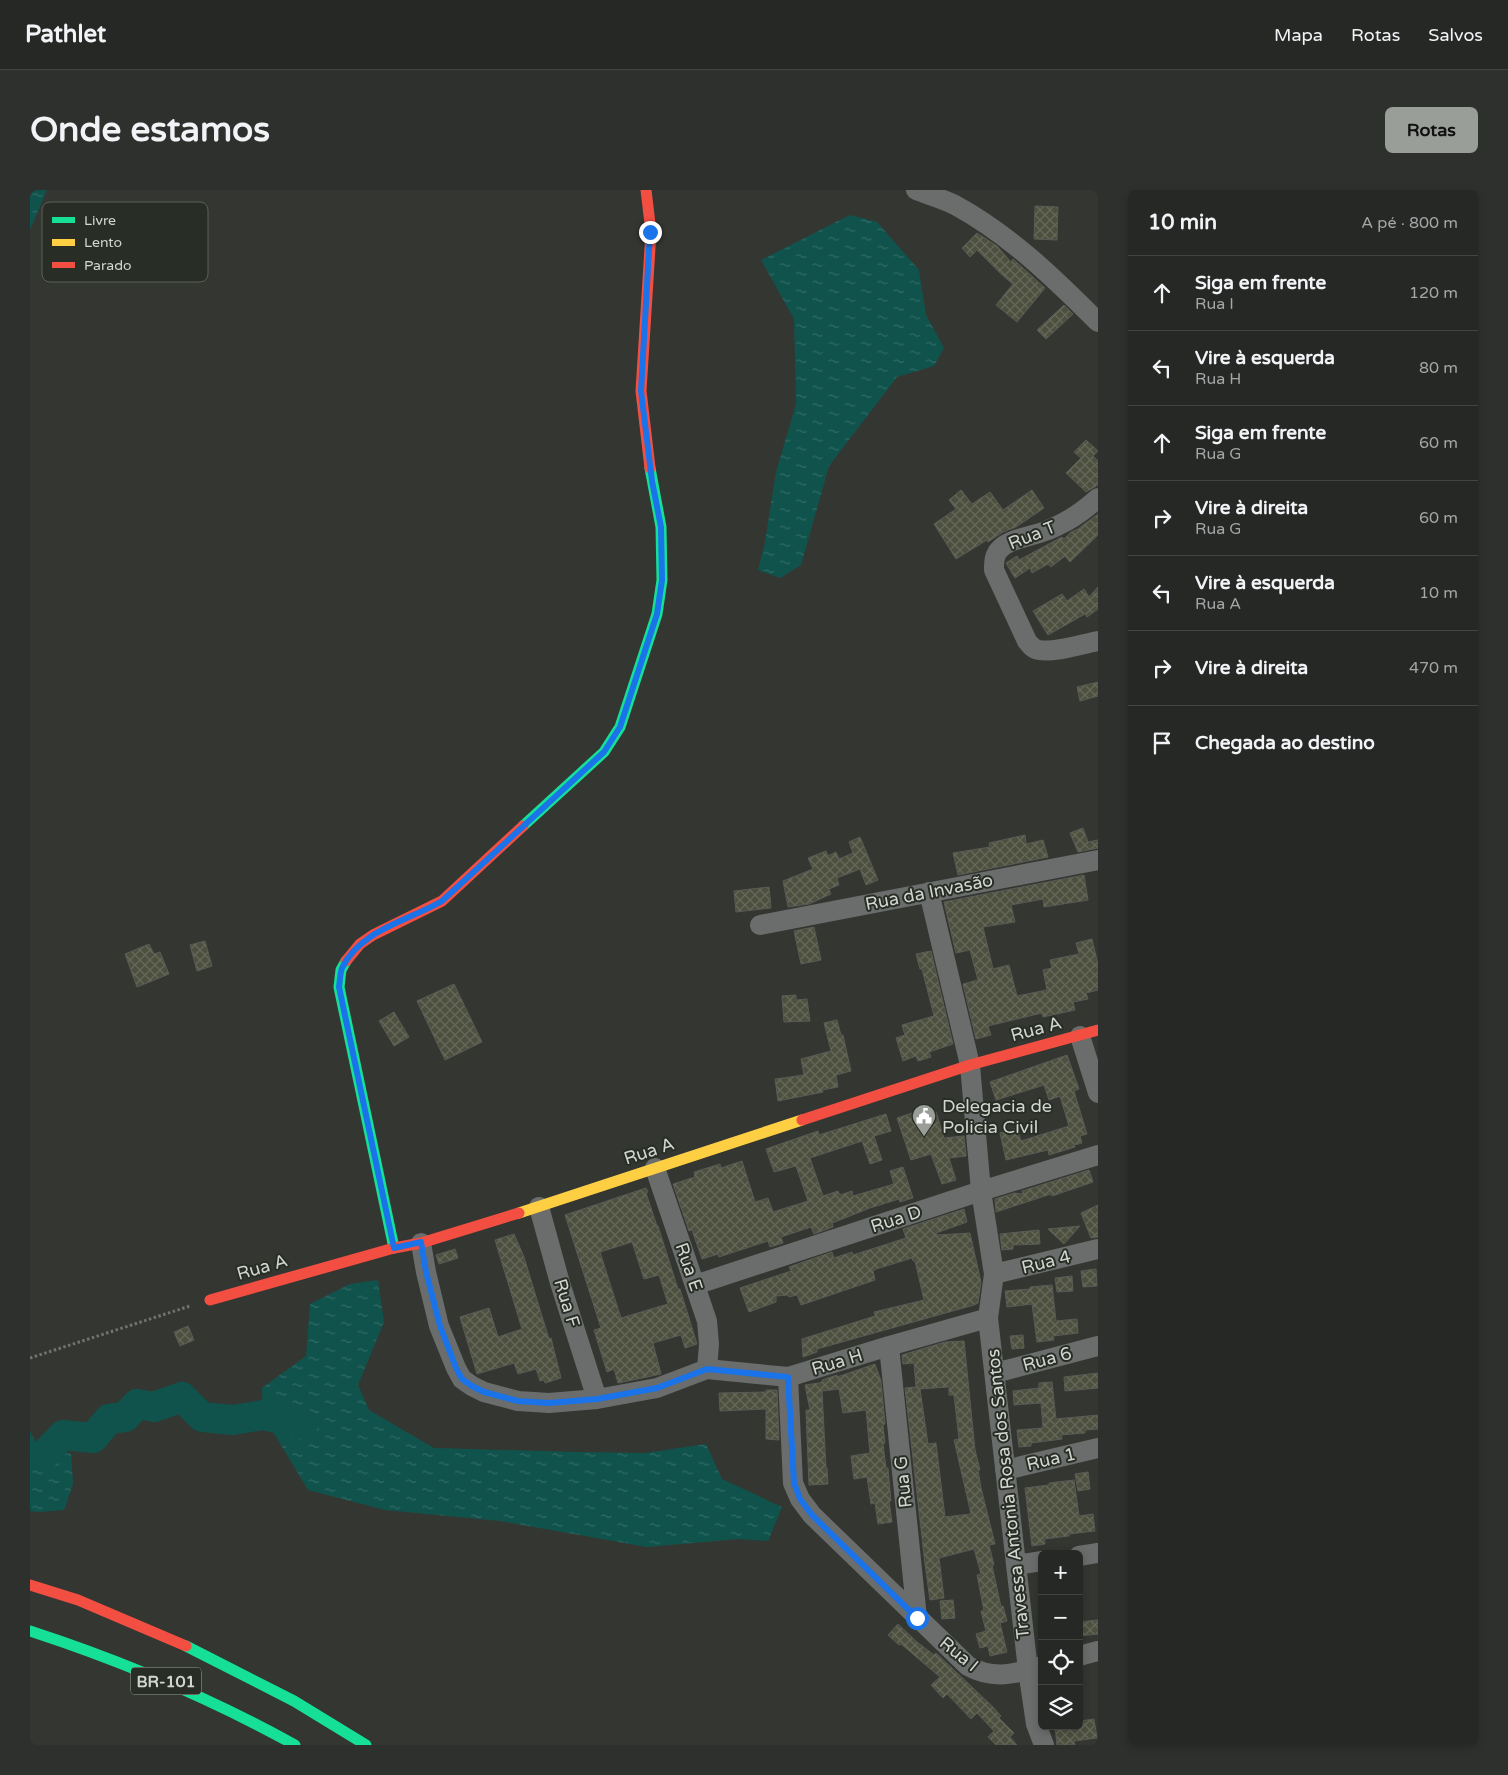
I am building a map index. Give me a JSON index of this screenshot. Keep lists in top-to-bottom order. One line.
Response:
{"streets":{"main road":["Rua A","BR-101"],"street":["Rua T","Rua da Invasão","Rua D","Rua 4","Rua E","Rua F","Rua 6","Rua H","Rua 1","Rua G","Travessa Antonia Rosa dos Santos","Rua I"]},"crossings":[["Rua da Invasão","Travessa Antonia Rosa dos Santos"],["Rua A","Rua E"],["Rua A","Rua F"],["Rua A","Travessa Antonia Rosa dos Santos"],["Rua D","Rua E"],["Rua D","Travessa Antonia Rosa dos Santos"],["Rua 4","Travessa Antonia Rosa dos Santos"],["Rua E","Rua H"],["Rua F","Rua H"],["Rua 6","Travessa Antonia Rosa dos Santos"],["Rua H","Rua G"],["Rua H","Travessa Antonia Rosa dos Santos"],["Rua H","Rua I"],["Rua 1","Travessa Antonia Rosa dos Santos"],["Rua G","Rua I"],["Travessa Antonia Rosa dos Santos","Rua I"]],"places":{"public building":["Delegacia de Policia Civil"]},"legend":["Livre","Lento","Parado"],"page":{"header":"Pathlet","nav":["Mapa","Rotas","Salvos"],"buttons":"Rotas","title":"Onde estamos","heading":["10 min","A pé · 800 m"],"list":[["Siga em frente","Rua I","120 m"],["Vire à esquerda","Rua H","80 m"],["Siga em frente","Rua G","60 m"],["Vire à direita","Rua G","60 m"],["Vire à esquerda","Rua A","10 m"],["Vire à direita","470 m"],"Chegada ao destino"],"map_buttons":["+","−"]}}
